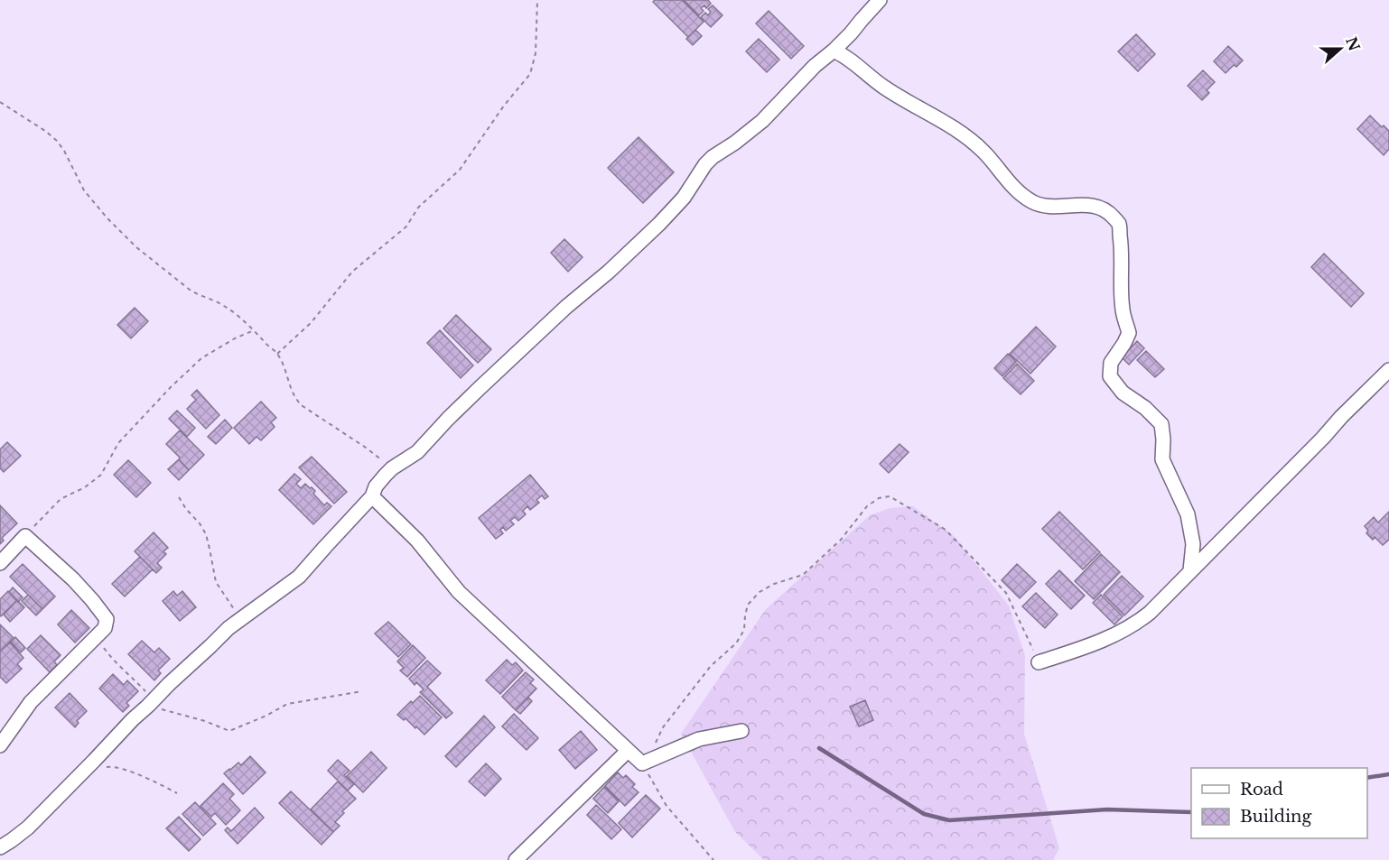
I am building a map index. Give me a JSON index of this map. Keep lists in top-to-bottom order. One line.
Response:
{"legend":["Road","Building"],"north":"right"}
